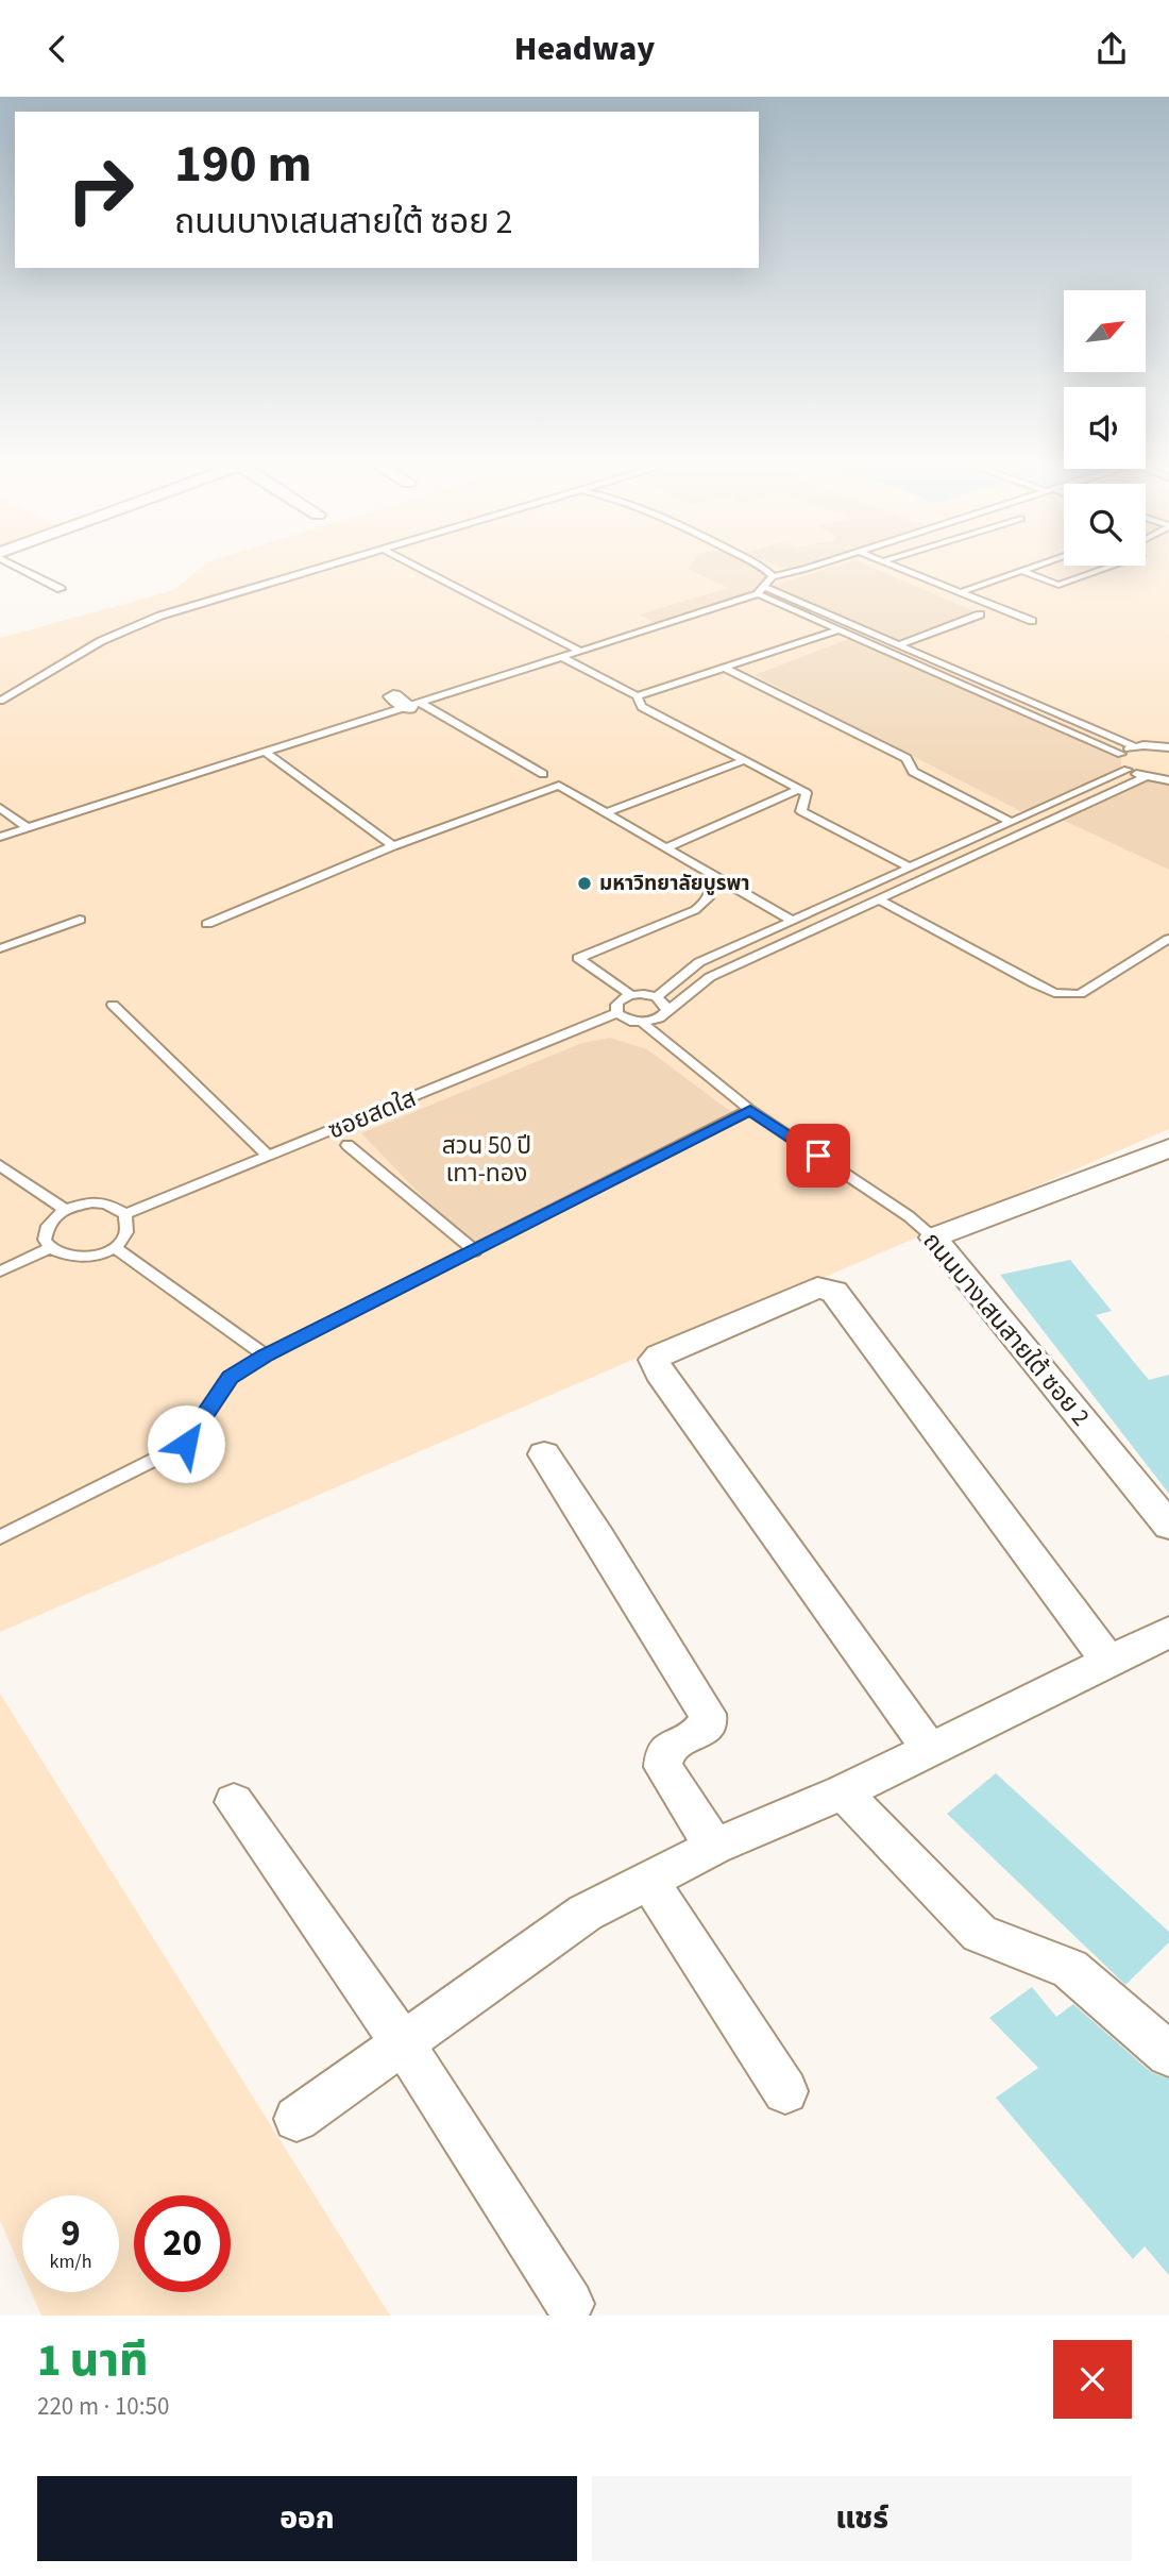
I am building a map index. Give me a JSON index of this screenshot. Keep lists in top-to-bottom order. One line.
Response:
{"streets":{"street":["ถนนบางเสนสายใต้ ซอย 2"],"lane":["ซอยสดใส"]},"parks":["สวน 50 ปี เทา-ทอง"],"places":["มหาวิทยาลัยบูรพา"],"north":"top right","page":{"header":"Headway","turn":["190 m","ถนนบางเสนสายใต้ ซอย 2"],"speed":"9 km/h","limit":"20","heading":["1 นาที","220 m · 10:50"],"buttons":["ออก","แชร์"]}}
